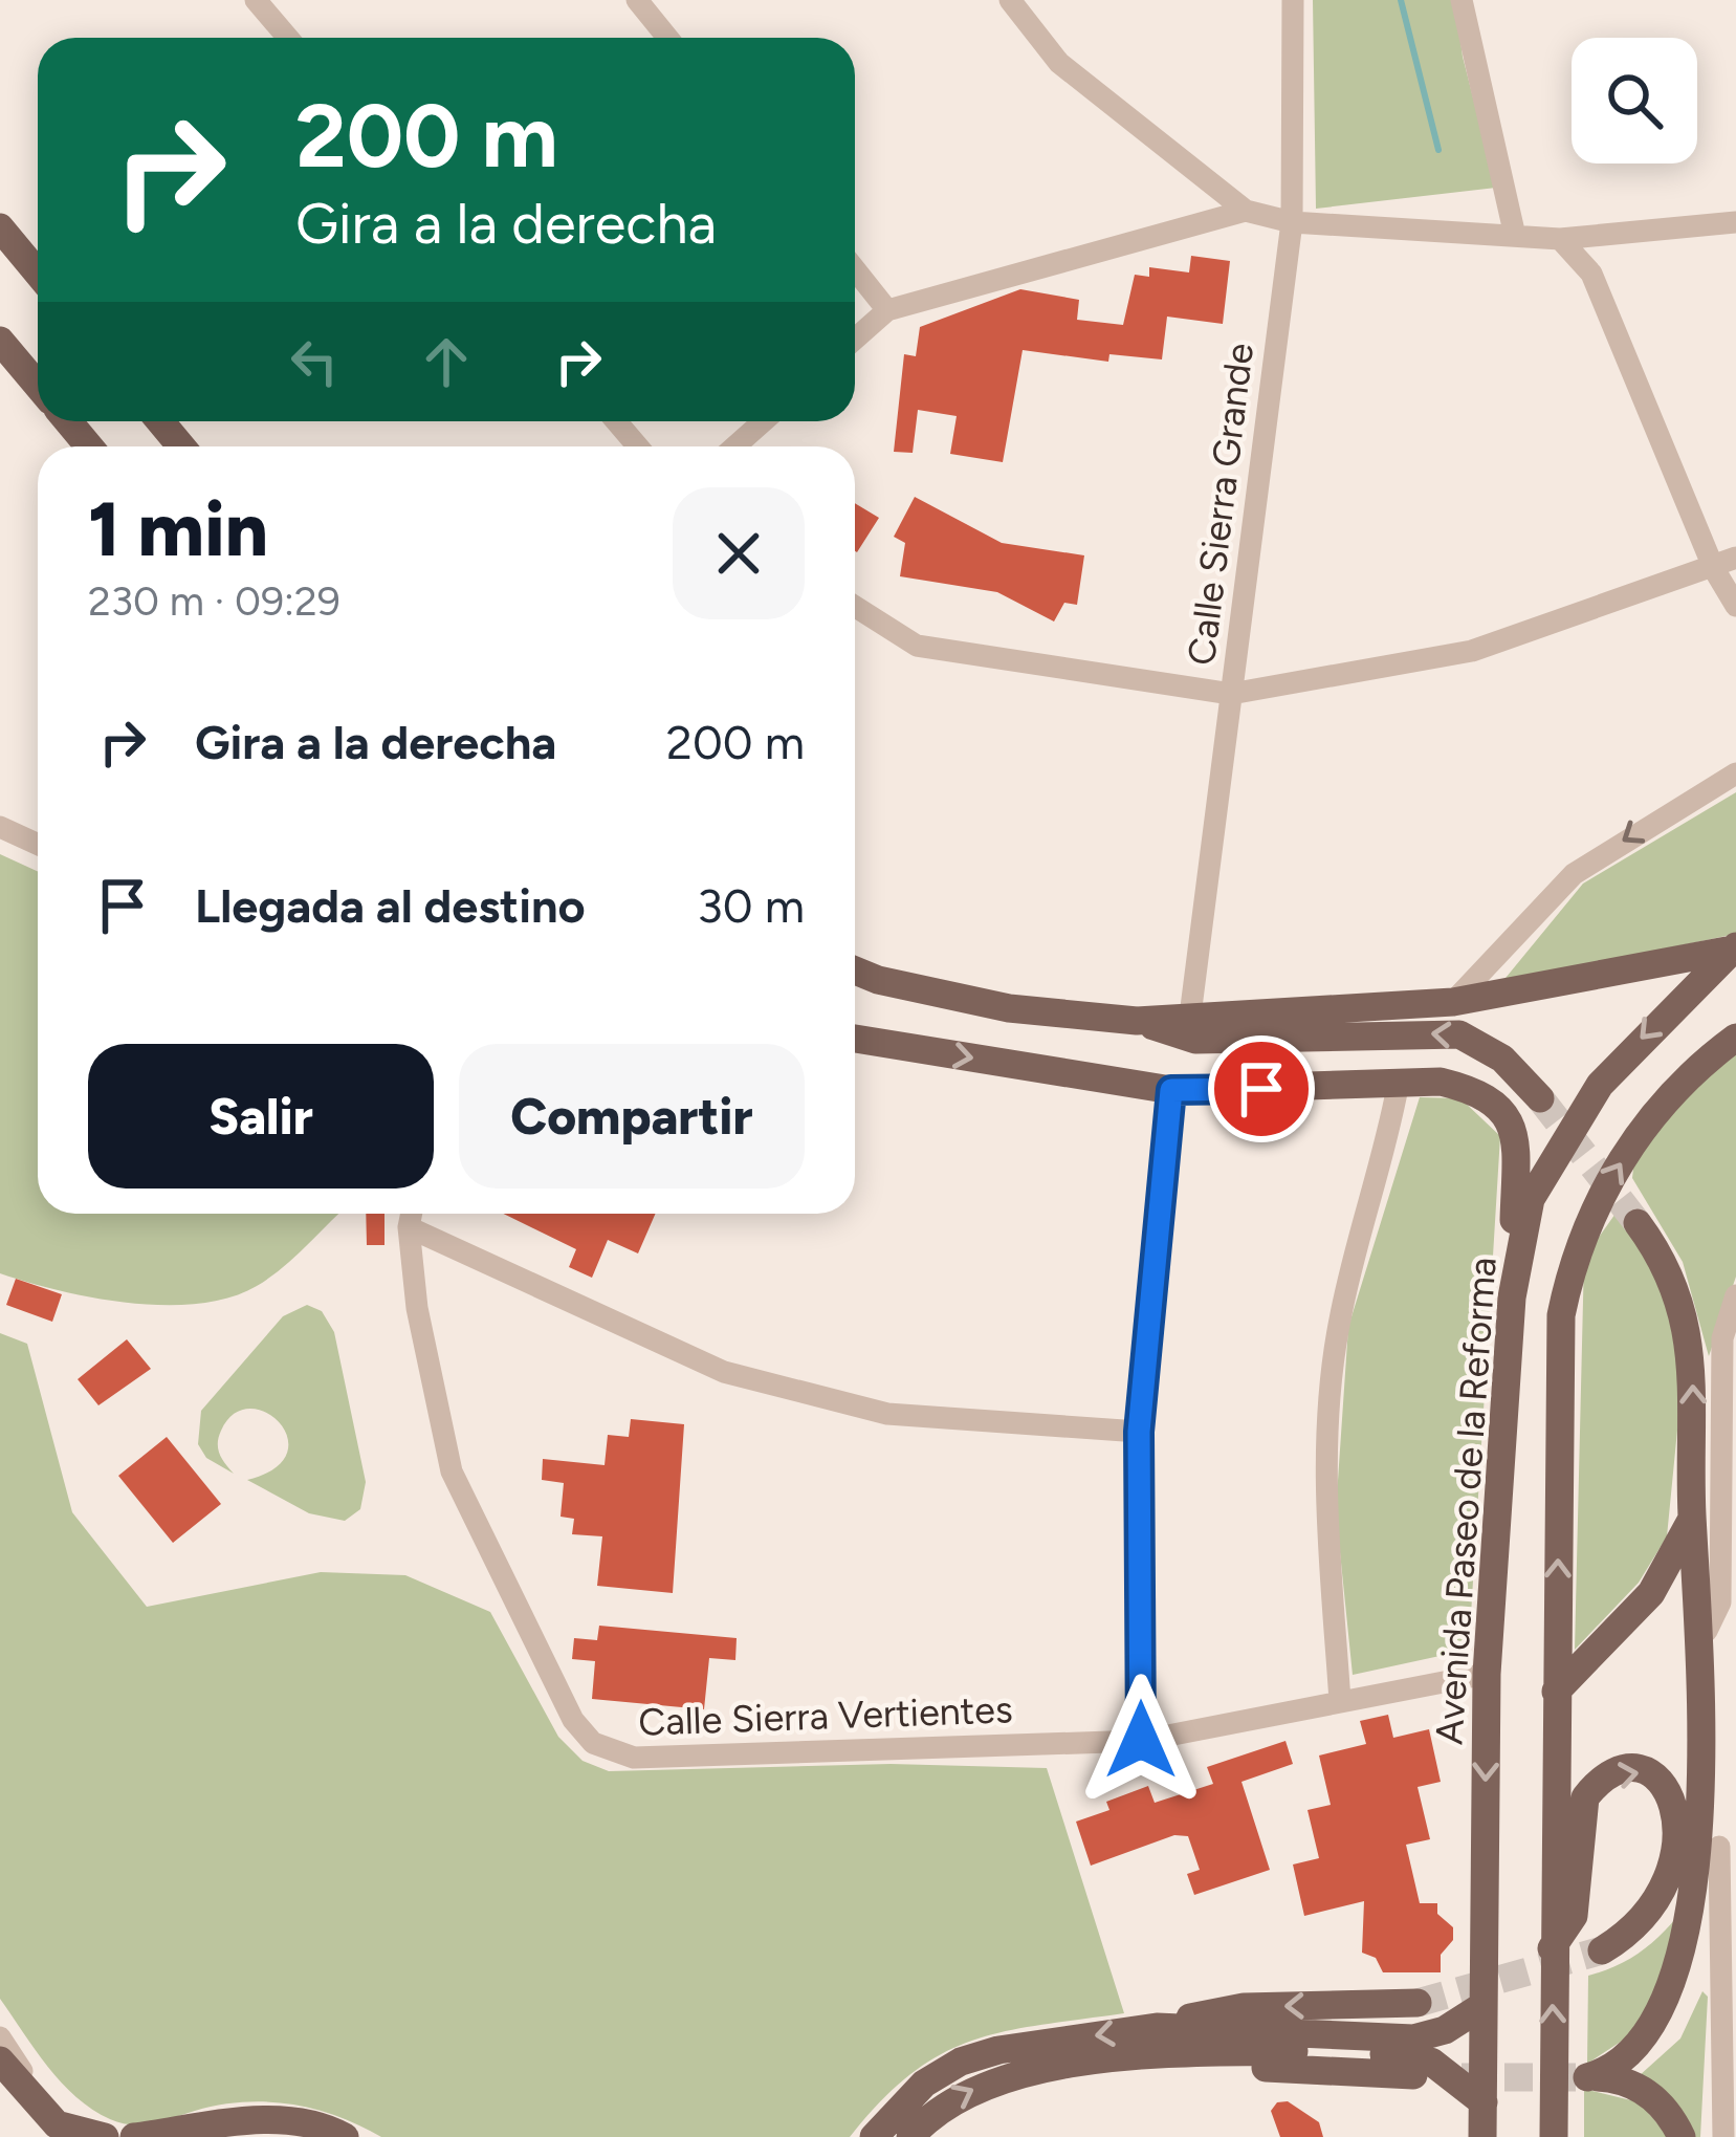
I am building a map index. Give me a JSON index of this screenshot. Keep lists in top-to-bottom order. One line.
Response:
{"streets":{"main road":["Avenida Paseo de la Reforma"],"street":["Calle Sierra Grande","Calle Sierra Vertientes"]},"crossings":[["Avenida Paseo de la Reforma","Calle Sierra Vertientes"]],"page":{"turn":["200 m","Gira a la derecha"],"heading":["1 min","230 m · 09:29"],"list":[{"name":"Gira a la derecha","value":"200 m"},{"name":"Llegada al destino","value":"30 m"}],"buttons":["Salir","Compartir"]}}
